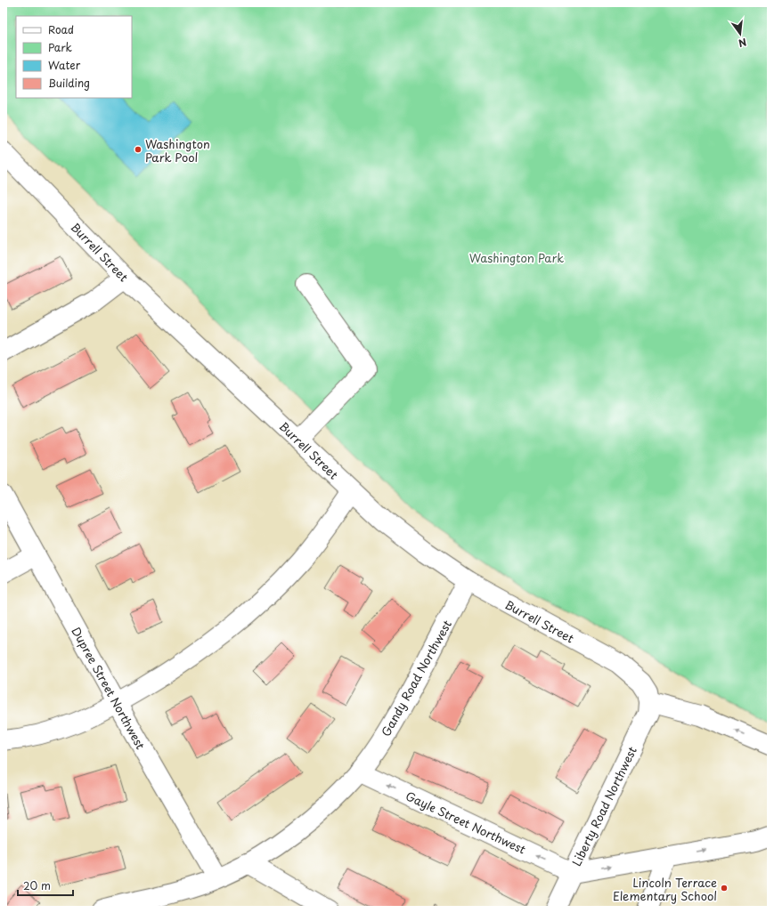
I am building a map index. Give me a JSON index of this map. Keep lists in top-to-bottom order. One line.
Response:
{"streets":{"street":["Burrell Street","Gandy Road Northwest","Dupree Street Northwest","Liberty Road Northwest","Gayle Street Northwest"]},"crossings":[["Burrell Street","Gandy Road Northwest"],["Burrell Street","Liberty Road Northwest"],["Gandy Road Northwest","Dupree Street Northwest"],["Gandy Road Northwest","Gayle Street Northwest"],["Liberty Road Northwest","Gayle Street Northwest"]],"one_way":["Gayle Street Northwest"],"parks":["Washington Park"],"places":["Washington Park Pool","Lincoln Terrace Elementary School"],"legend":["Road","Park","Water","Building"],"scale_bar":"20 m","north":"bottom"}
